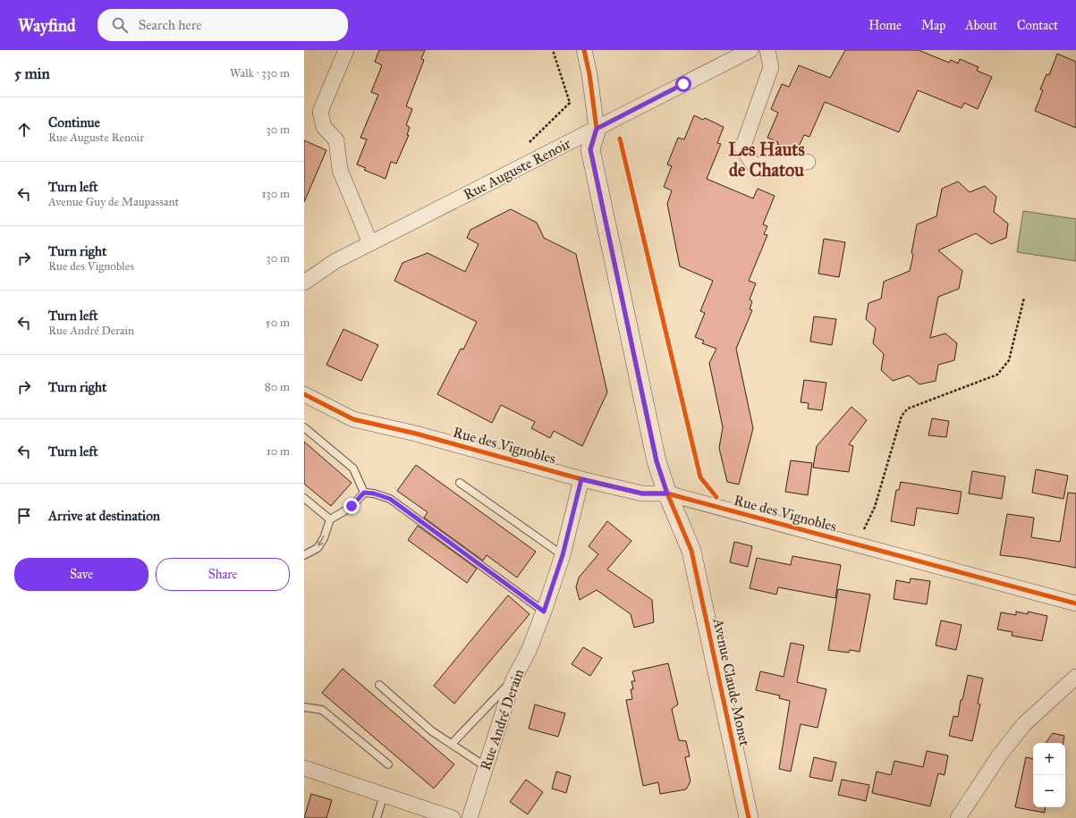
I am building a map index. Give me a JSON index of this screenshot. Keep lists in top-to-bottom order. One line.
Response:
{"streets":{"street":["Rue Auguste Renoir","Rue des Vignobles","Avenue Claude Monet","Rue André Derain"]},"crossings":[["Rue Auguste Renoir","Avenue Claude Monet"],["Rue des Vignobles","Avenue Claude Monet"],["Rue des Vignobles","Rue André Derain"]],"districts":["Les Hauts de Chatou"],"page":{"header":"Wayfind","search":"Search here","nav":["Home","Map","About","Contact"],"heading":["5 min","Walk · 330 m"],"list":[["Continue","Rue Auguste Renoir","30 m"],["Turn left","Avenue Guy de Maupassant","130 m"],["Turn right","Rue des Vignobles","30 m"],["Turn left","Rue André Derain","50 m"],["Turn right","80 m"],["Turn left","10 m"],"Arrive at destination"],"buttons":["Save","Share"],"map_buttons":["+","−"]}}
